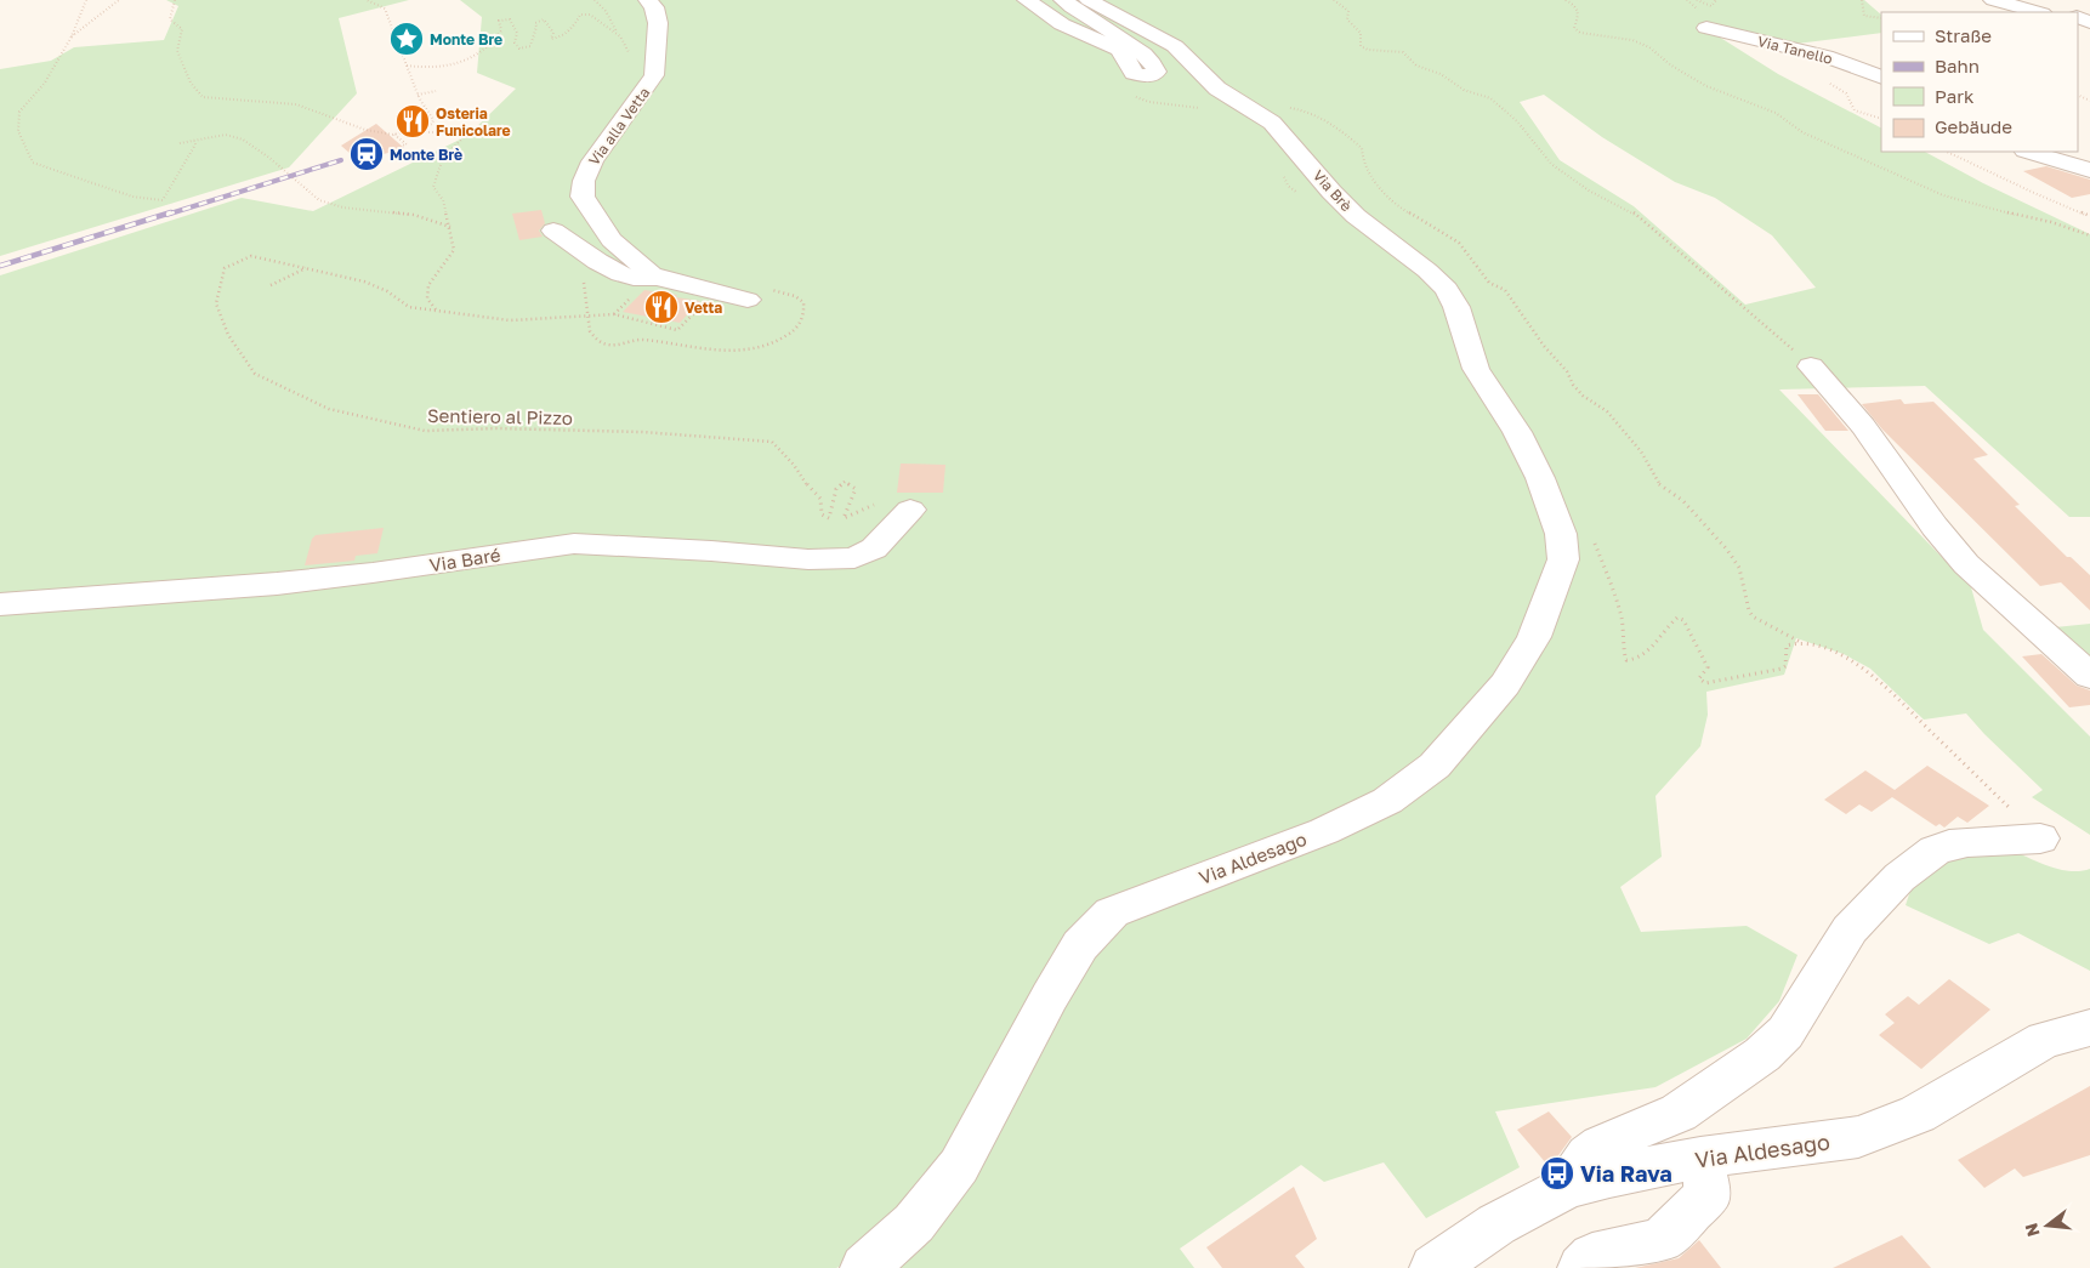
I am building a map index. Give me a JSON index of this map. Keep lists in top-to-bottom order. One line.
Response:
{"streets":{"street":["Via Tanello","Via alla Vetta","Via Brè","Via Baré","Via Aldesago"],"path":["Sentiero al Pizzo"]},"crossings":[["Via Brè","Via Aldesago"],["Sentiero al Pizzo","Via Baré"]],"places":{"place":["Monte Bre"],"restaurant":["Osteria Funicolare","Vetta"],"station":["Monte Brè"],"bus stop":["Via Rava"]},"legend":["Straße","Bahn","Park","Gebäude"],"north":"left"}
